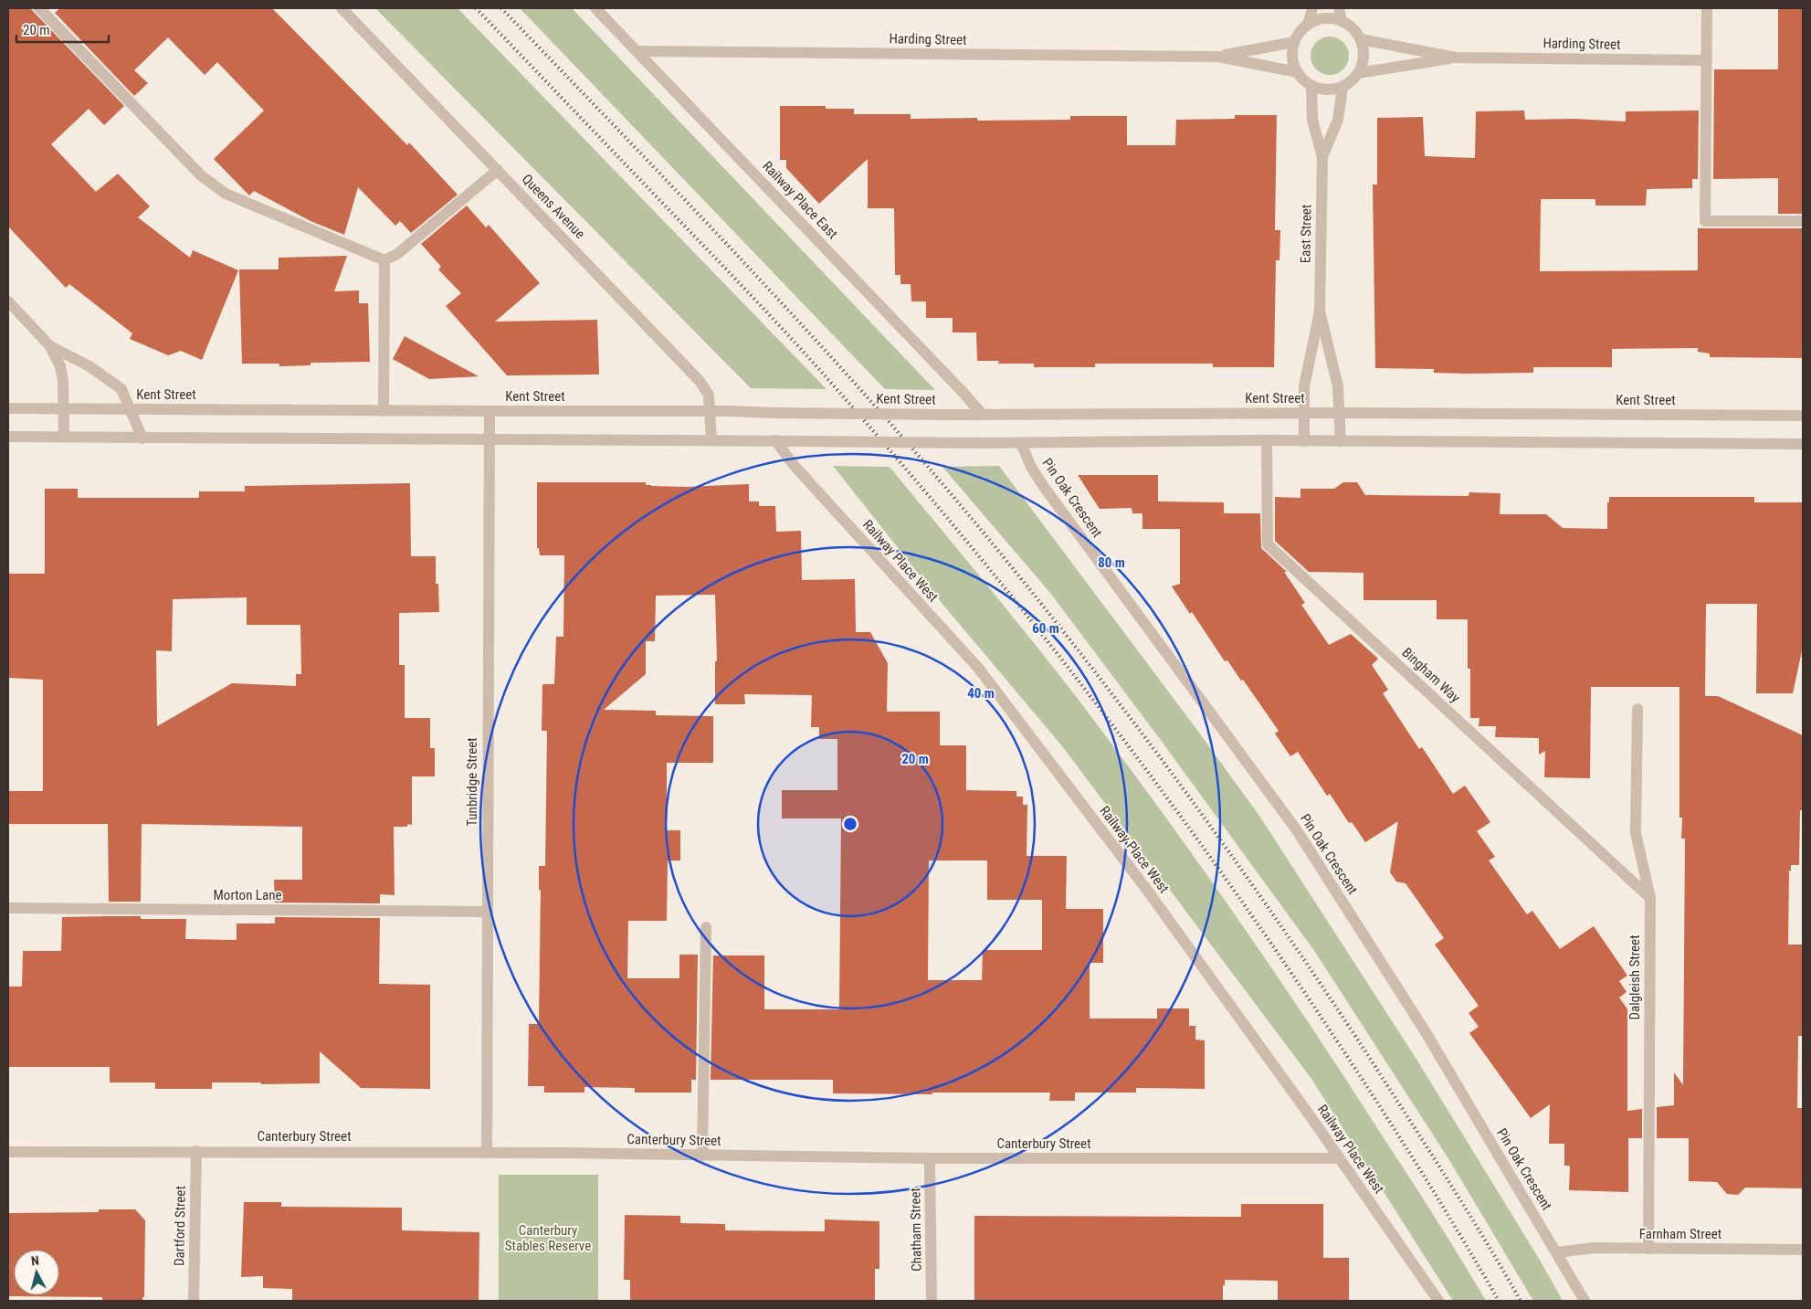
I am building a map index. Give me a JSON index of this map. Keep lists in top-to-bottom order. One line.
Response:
{"streets":{"street":["Harding Street","Railway Place East","Queens Avenue","East Street","Kent Street","Pin Oak Crescent","Railway Place West","Bingham Way","Tunbridge Street","Morton Lane","Dalgleish Street","Canterbury Street","Dartford Street","Chatham Street","Farnham Street"]},"crossings":[["Harding Street","Railway Place East"],["Harding Street","East Street"],["Railway Place East","Kent Street"],["Queens Avenue","Kent Street"],["East Street","Kent Street"],["Kent Street","Tunbridge Street"],["Pin Oak Crescent","Farnham Street"],["Railway Place West","Canterbury Street"],["Bingham Way","Dalgleish Street"],["Tunbridge Street","Morton Lane"],["Tunbridge Street","Canterbury Street"],["Dalgleish Street","Farnham Street"],["Canterbury Street","Dartford Street"],["Canterbury Street","Chatham Street"]],"parks":["Canterbury Stables Reserve"],"scale_bar":"20 m","north":"top","rings":["80 m","60 m","40 m","20 m"]}
